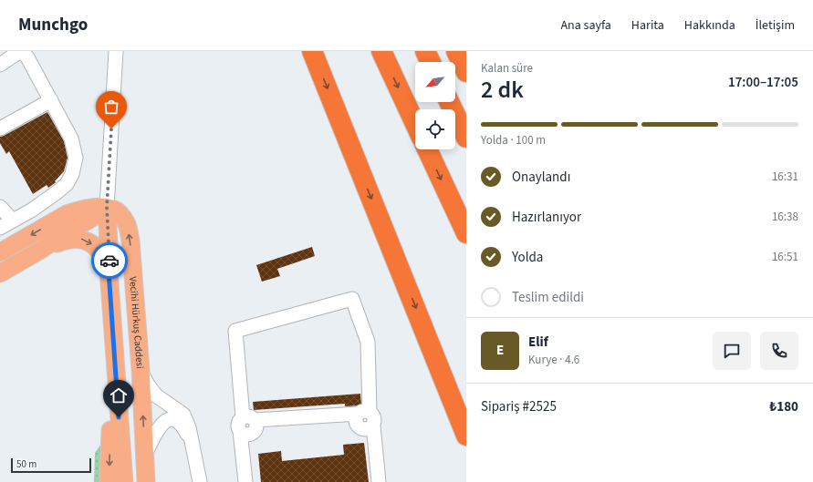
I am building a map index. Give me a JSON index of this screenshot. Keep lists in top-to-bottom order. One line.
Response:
{"streets":{"main road":["Vecihi Hürkuş Caddesi"]},"scale_bar":"50 m","north":"bottom left","page":{"header":"Munchgo","nav":["Ana sayfa","Harita","Hakkında","İletişim"],"heading":["2 dk","Kalan süre","17:00–17:05"],"panel":["Elif","Kurye · 4.6","Sipariş #2525","₺180"],"bar":"Yolda · 100 m","list":[["Onaylandı","16:31"],["Hazırlanıyor","16:38"],["Yolda","16:51"],"Teslim edildi"],"round":"E","scale":"50 m"}}
